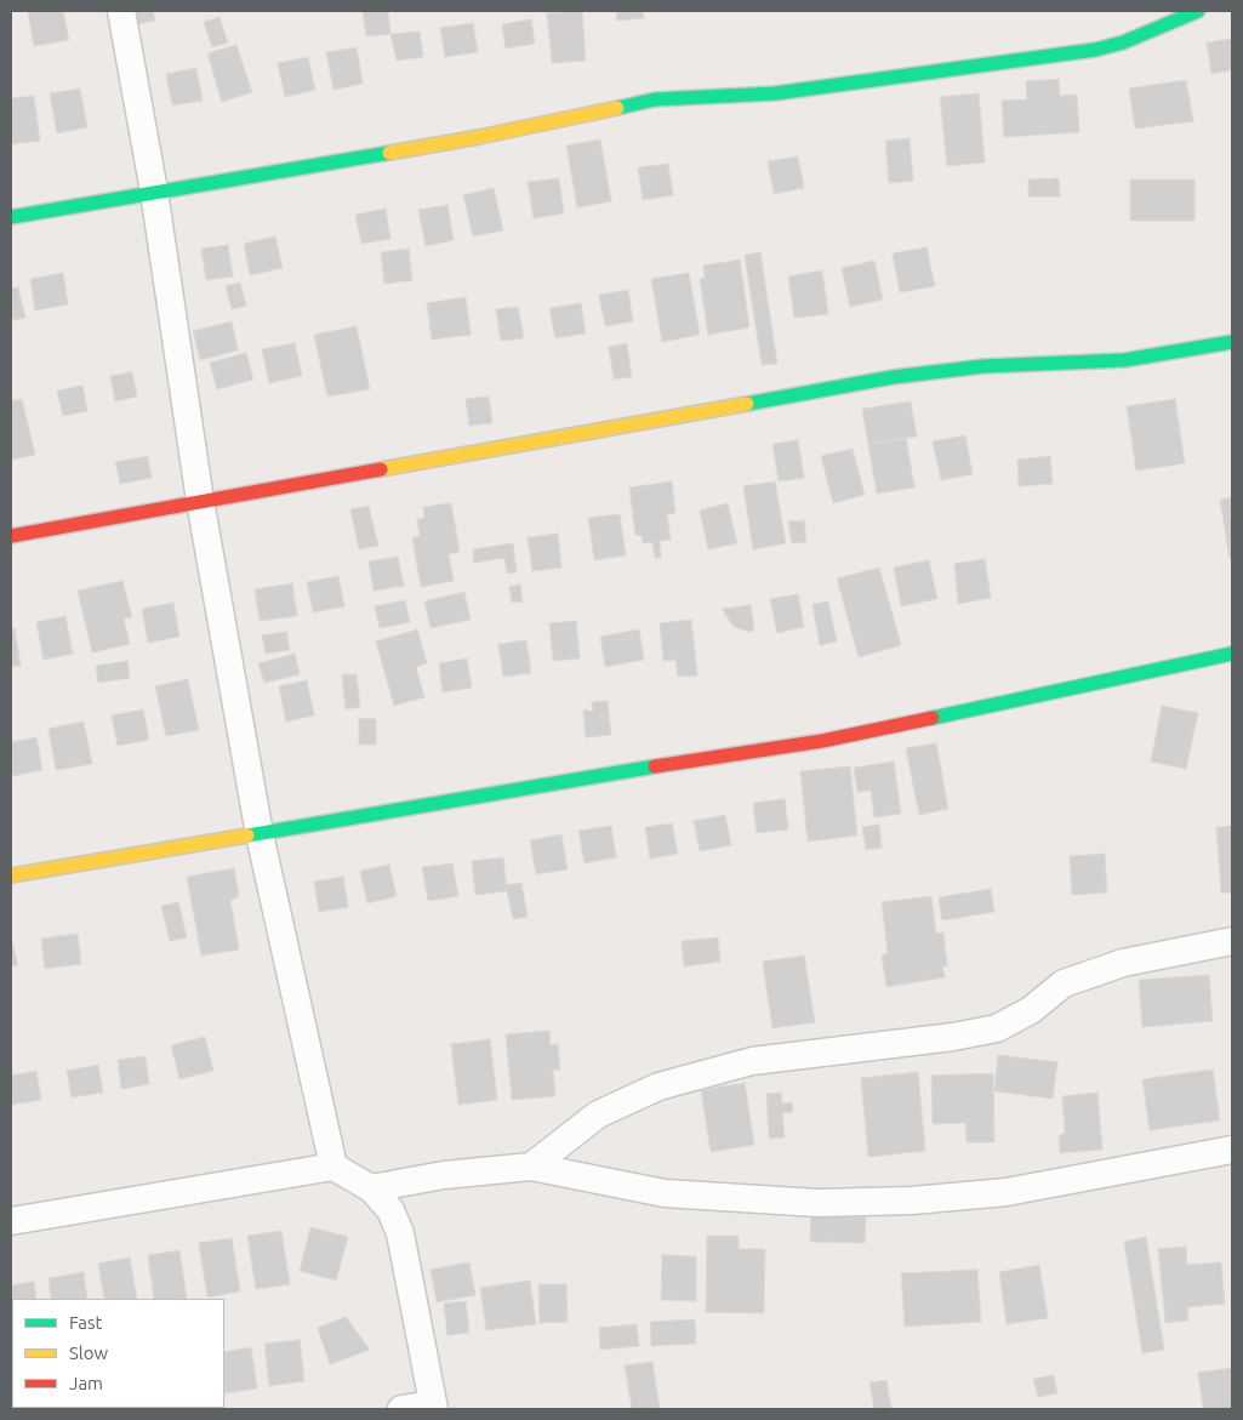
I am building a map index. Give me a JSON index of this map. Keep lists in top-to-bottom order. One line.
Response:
{"legend":["Fast","Slow","Jam"]}
